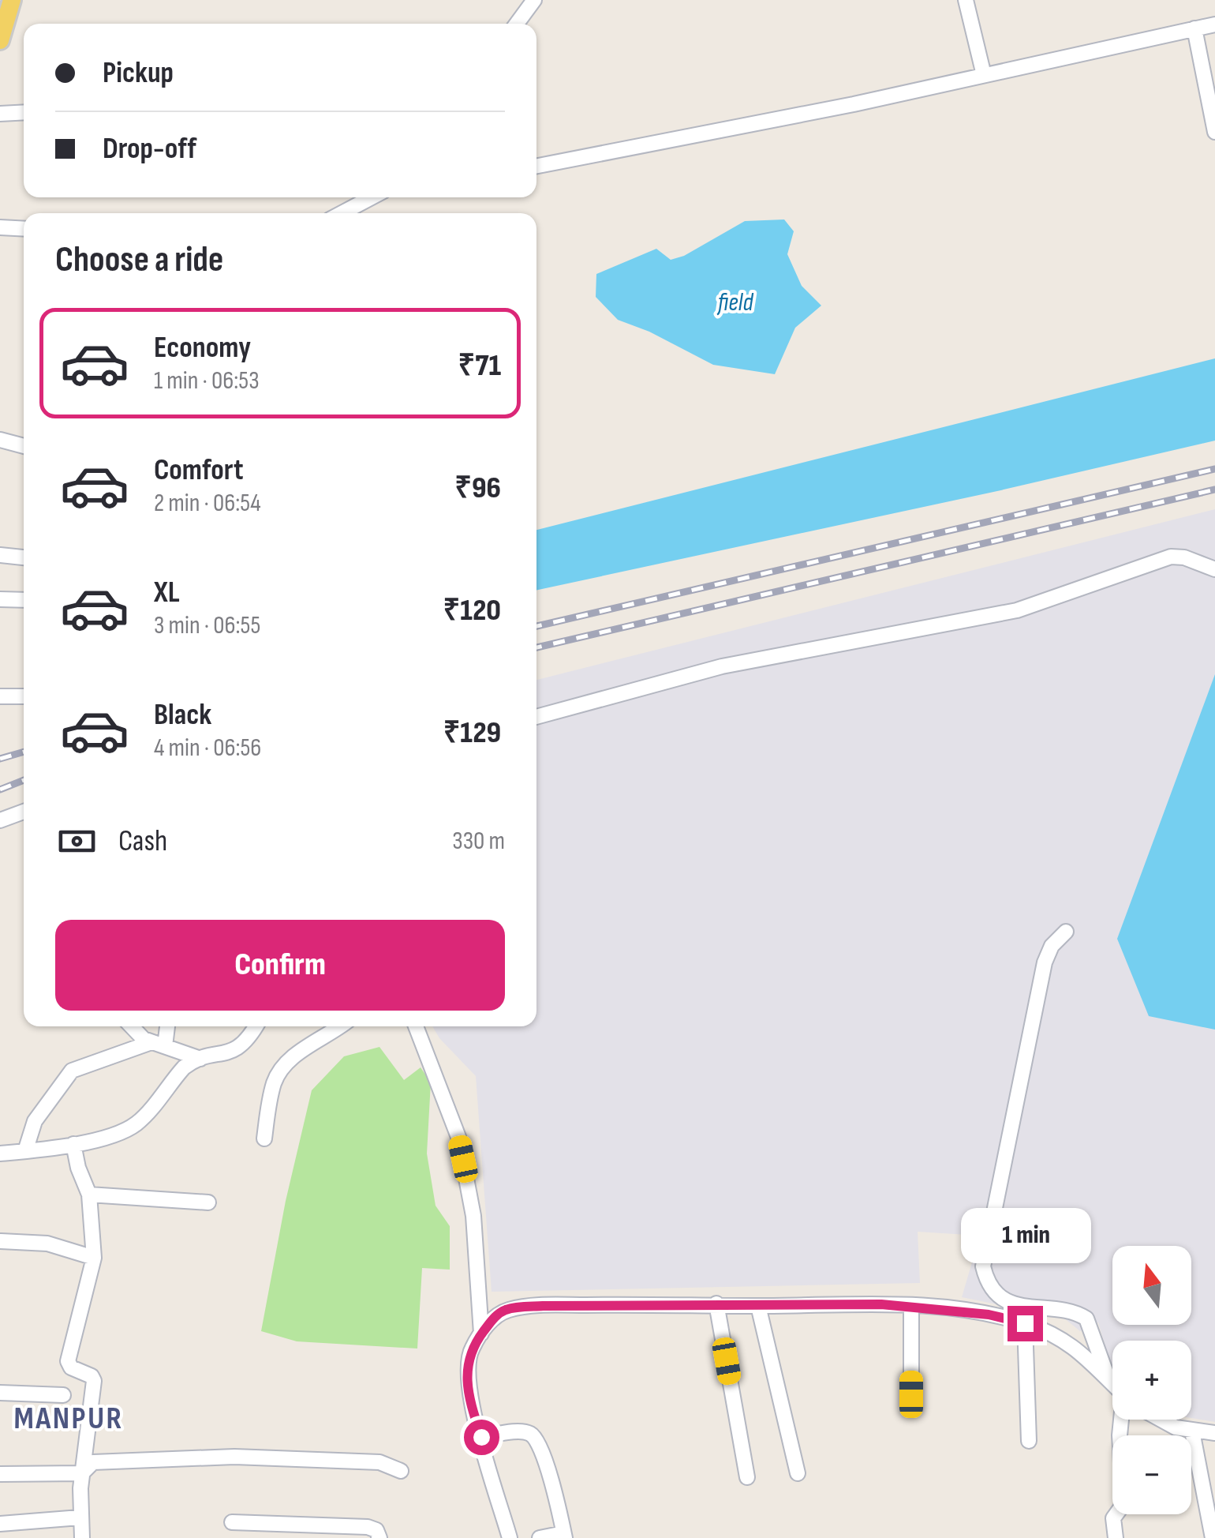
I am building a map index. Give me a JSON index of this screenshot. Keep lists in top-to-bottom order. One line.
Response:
{"districts":["MANPUR"],"water":["field"],"north":"top","page":{"banner":["Pickup","Drop-off"],"heading":"Choose a ride","list":[{"name":"Economy","note":"1 min · 06:53","value":"₹71"},{"name":"Comfort","note":"2 min · 06:54","value":"₹96"},{"name":"XL","note":"3 min · 06:55","value":"₹120"},{"name":"Black","note":"4 min · 06:56","value":"₹129"}],"pay":["Cash","330 m"],"buttons":"Confirm","bubble":"1 min","map_buttons":["+","−"]}}
